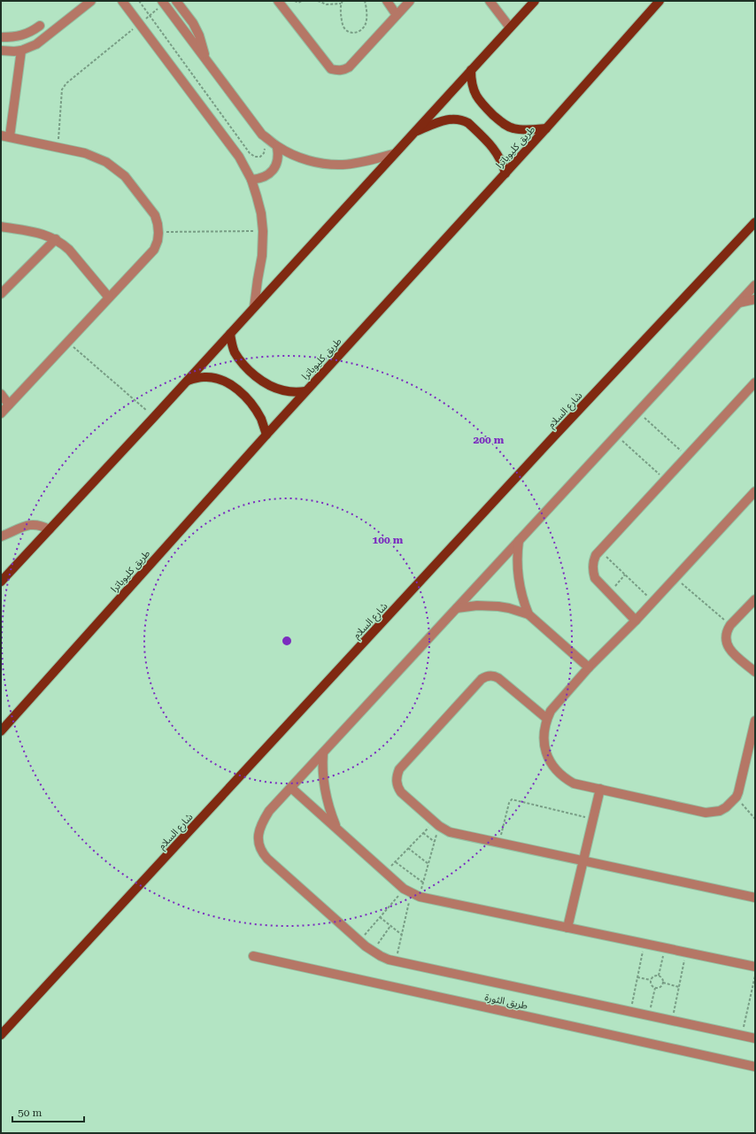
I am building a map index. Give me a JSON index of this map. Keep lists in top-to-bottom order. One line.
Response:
{"streets":{"main road":["طريق كليوباترا","شارع السلام"],"street":["طريق الثورة"]},"scale_bar":"50 m","rings":["200 m","100 m"]}
